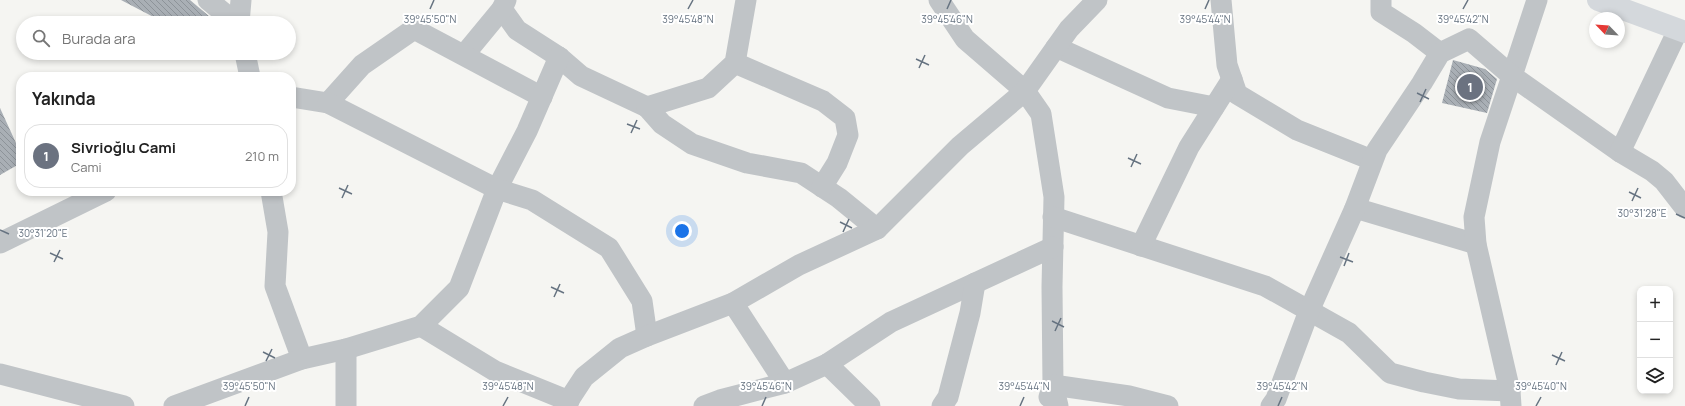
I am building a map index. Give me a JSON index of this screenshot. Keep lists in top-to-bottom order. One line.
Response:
{"north":"top left","page":{"search":"Burada ara","pins":"1","heading":"Yakında","list":[{"mark":"1","name":"Sivrioğlu Cami","note":"Cami","value":"210 m"}],"map_buttons":["+","−"]},"coordinates":["39°45'50\"N","39°45'48\"N","39°45'46\"N","39°45'44\"N","39°45'42\"N","30°31'28\"E","30°31'20\"E","39°45'40\"N"]}
